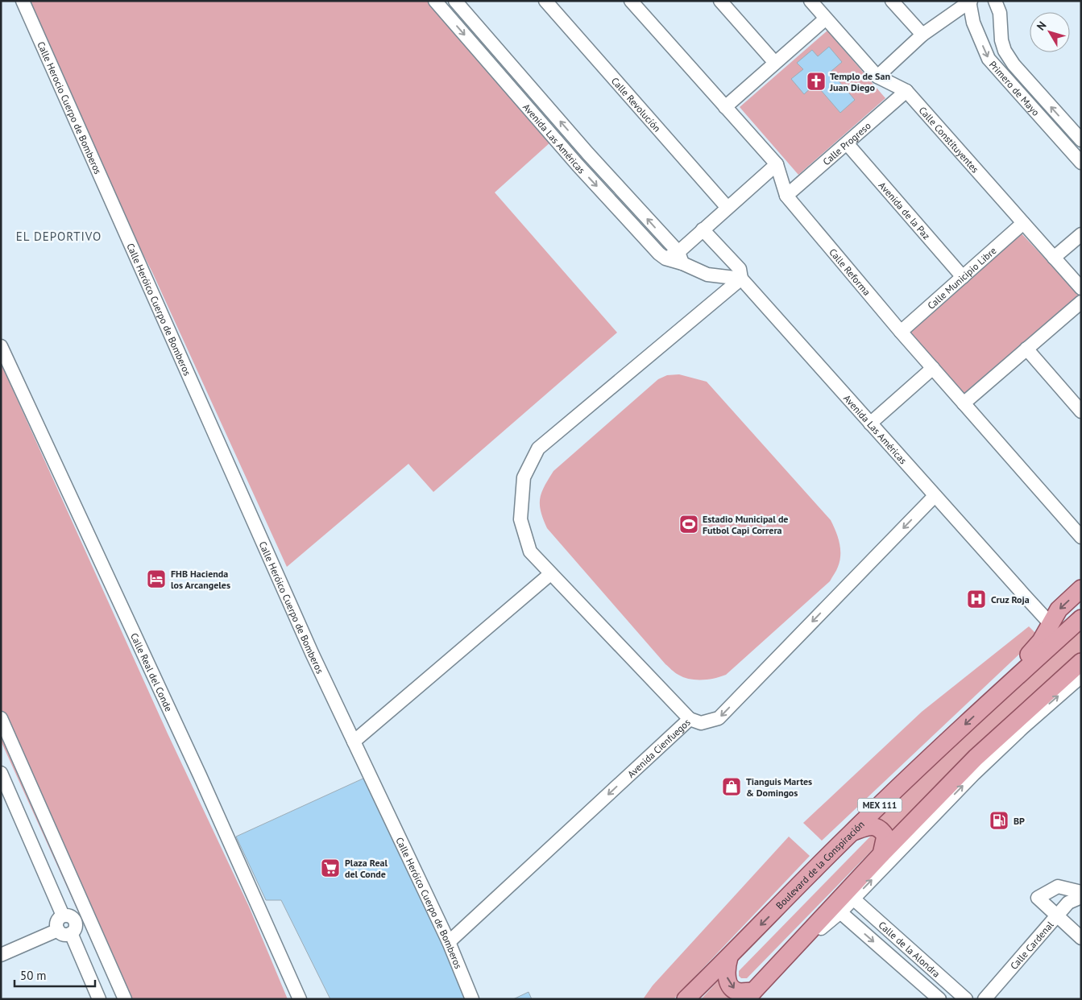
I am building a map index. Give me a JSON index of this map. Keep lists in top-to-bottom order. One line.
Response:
{"streets":{"main road":["MEX 111","Boulevard de la Conspiración"],"street":["Primero de Mayo","Calle Revolucíón","Calle Herocio Cuerpo de Bomberos","Avenida Las Américas","Calle Constituyentes","Calle Progreso","Avenida de la Paz","Calle Reforma","Calle Municipio Libre","Calle Heróico Cuerpo de Bomberos","Calle Real del Conde","Avenida Cienfuegos","Calle Cardenal","Calle de la Alondra"]},"crossings":[["Calle Herocio Cuerpo de Bomberos","Calle Heróico Cuerpo de Bomberos"],["Avenida Las Américas","Avenida Cienfuegos"],["Calle Constituyentes","Calle Progreso"],["Calle Constituyentes","Calle Municipio Libre"],["Calle Progreso","Avenida de la Paz"],["Calle Progreso","Calle Reforma"],["Avenida de la Paz","Calle Municipio Libre"],["Calle Reforma","Calle Municipio Libre"],["Calle Heróico Cuerpo de Bomberos","Avenida Cienfuegos"]],"one_way":["Avenida Cienfuegos"],"districts":["EL DEPORTIVO"],"places":{"church":["Templo de San Juan Diego"],"sports":["Estadio Municipal de Futbol Capi Correra"],"hotel":["FHB Hacienda los Arcangeles"],"hospital":["Cruz Roja"],"shop":["Tianguis Martes & Domingos"],"fuel station":["BP"],"supermarket":["Plaza Real del Conde"]},"scale_bar":"50 m","north":"top left"}
